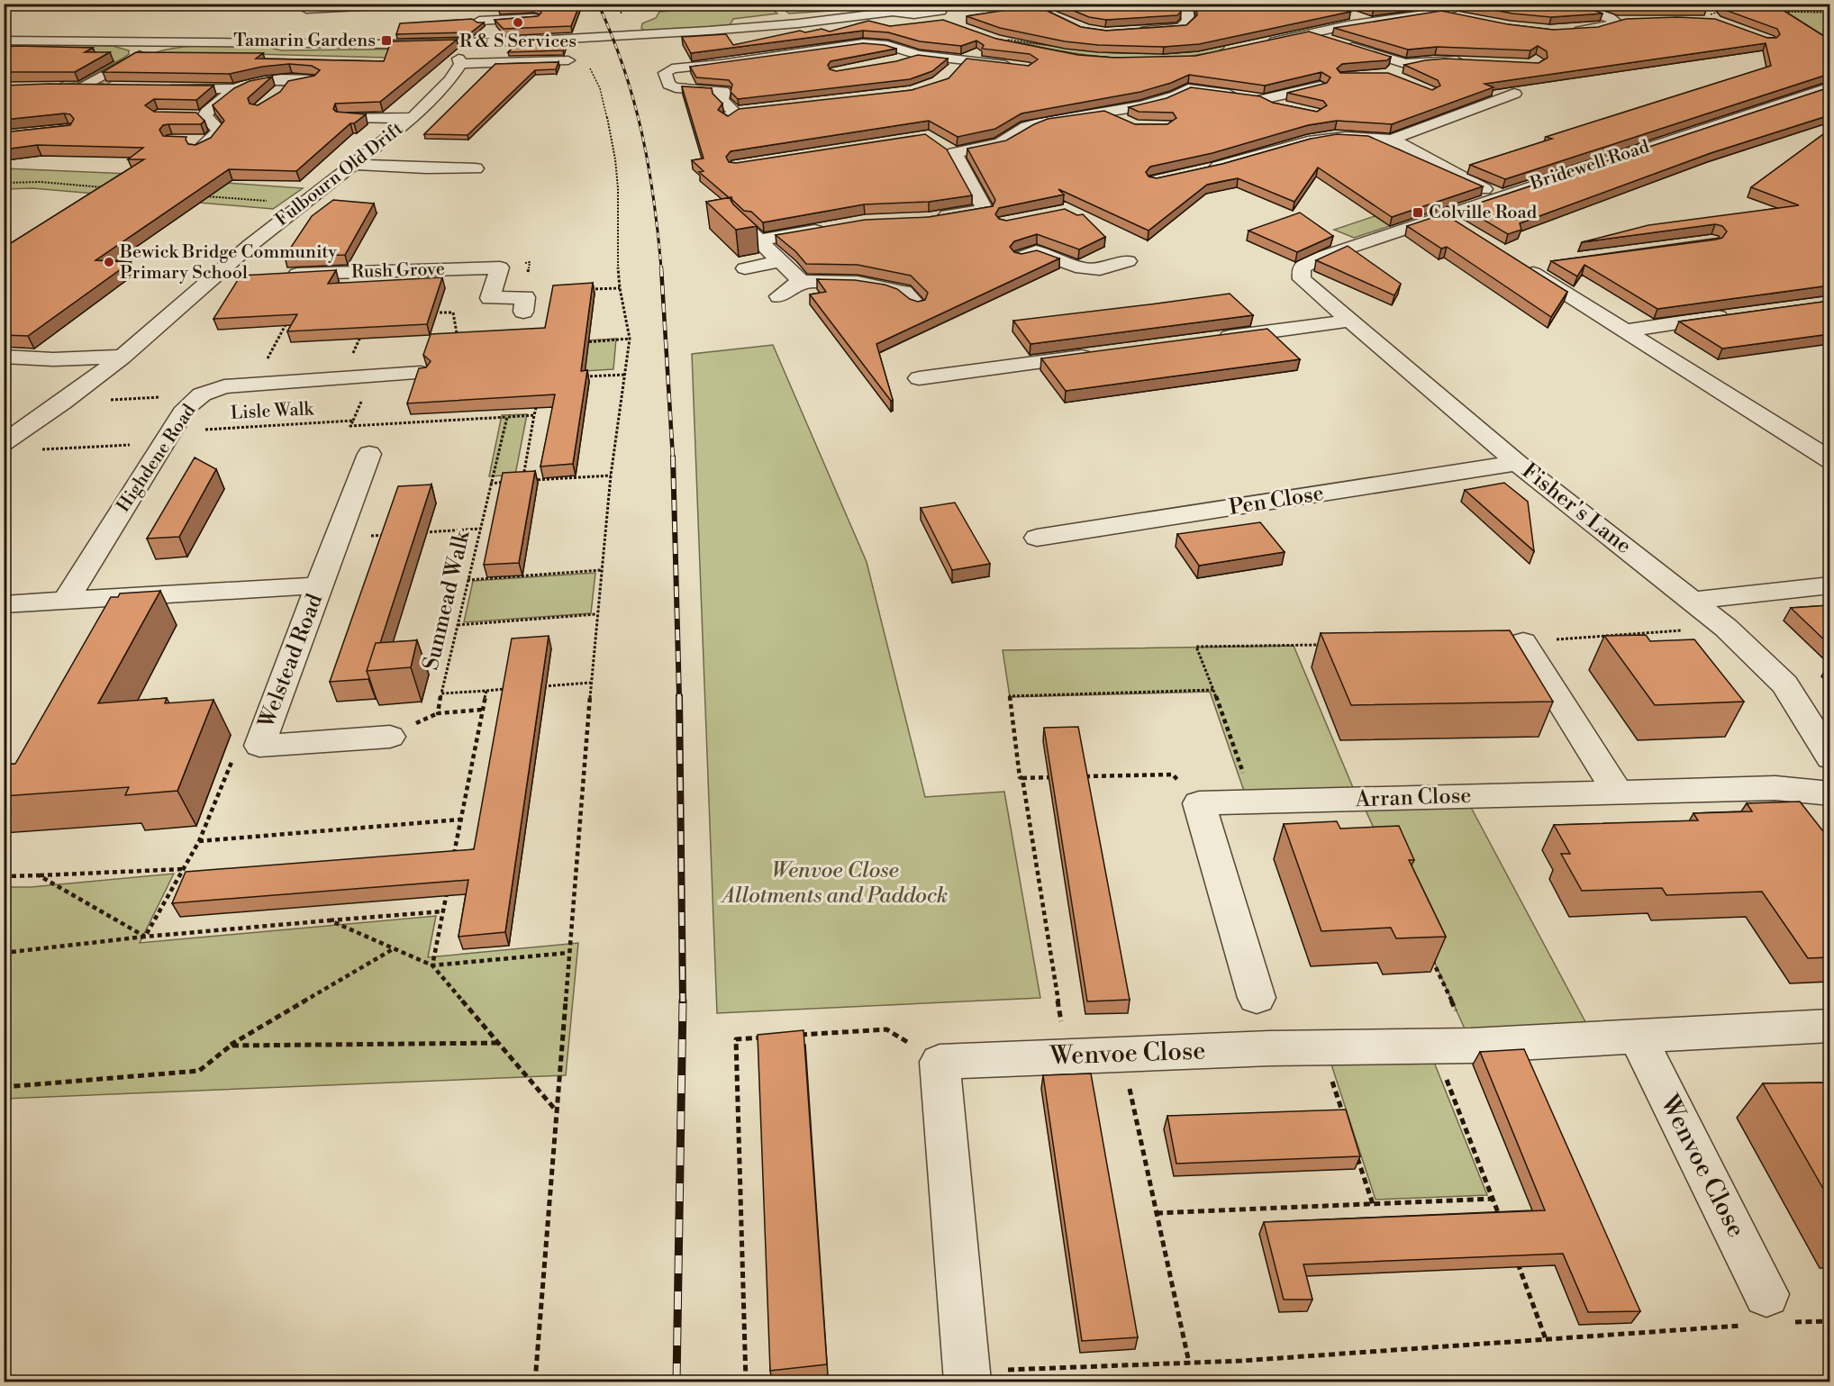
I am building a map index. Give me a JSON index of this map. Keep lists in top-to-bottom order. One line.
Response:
{"streets":{"street":["Bridewell Road","Fulbourn Old Drift","Rush Grove","Highdene Road","Pen Close","Fisher's Lane","Welstead Road","Arran Close","Wenvoe Close"],"path":["Lisle Walk","Sunmead Walk"]},"crossings":[["Bridewell Road","Fisher's Lane"],["Lisle Walk","Highdene Road"],["Lisle Walk","Sunmead Walk"],["Pen Close","Fisher's Lane"]],"parks":["Wenvoe Close Allotments and Paddock"],"places":{"other":["R & S Services","Bewick Bridge Community Primary School"],"transit":["Tamarin Gardens","Colville Road"]}}
